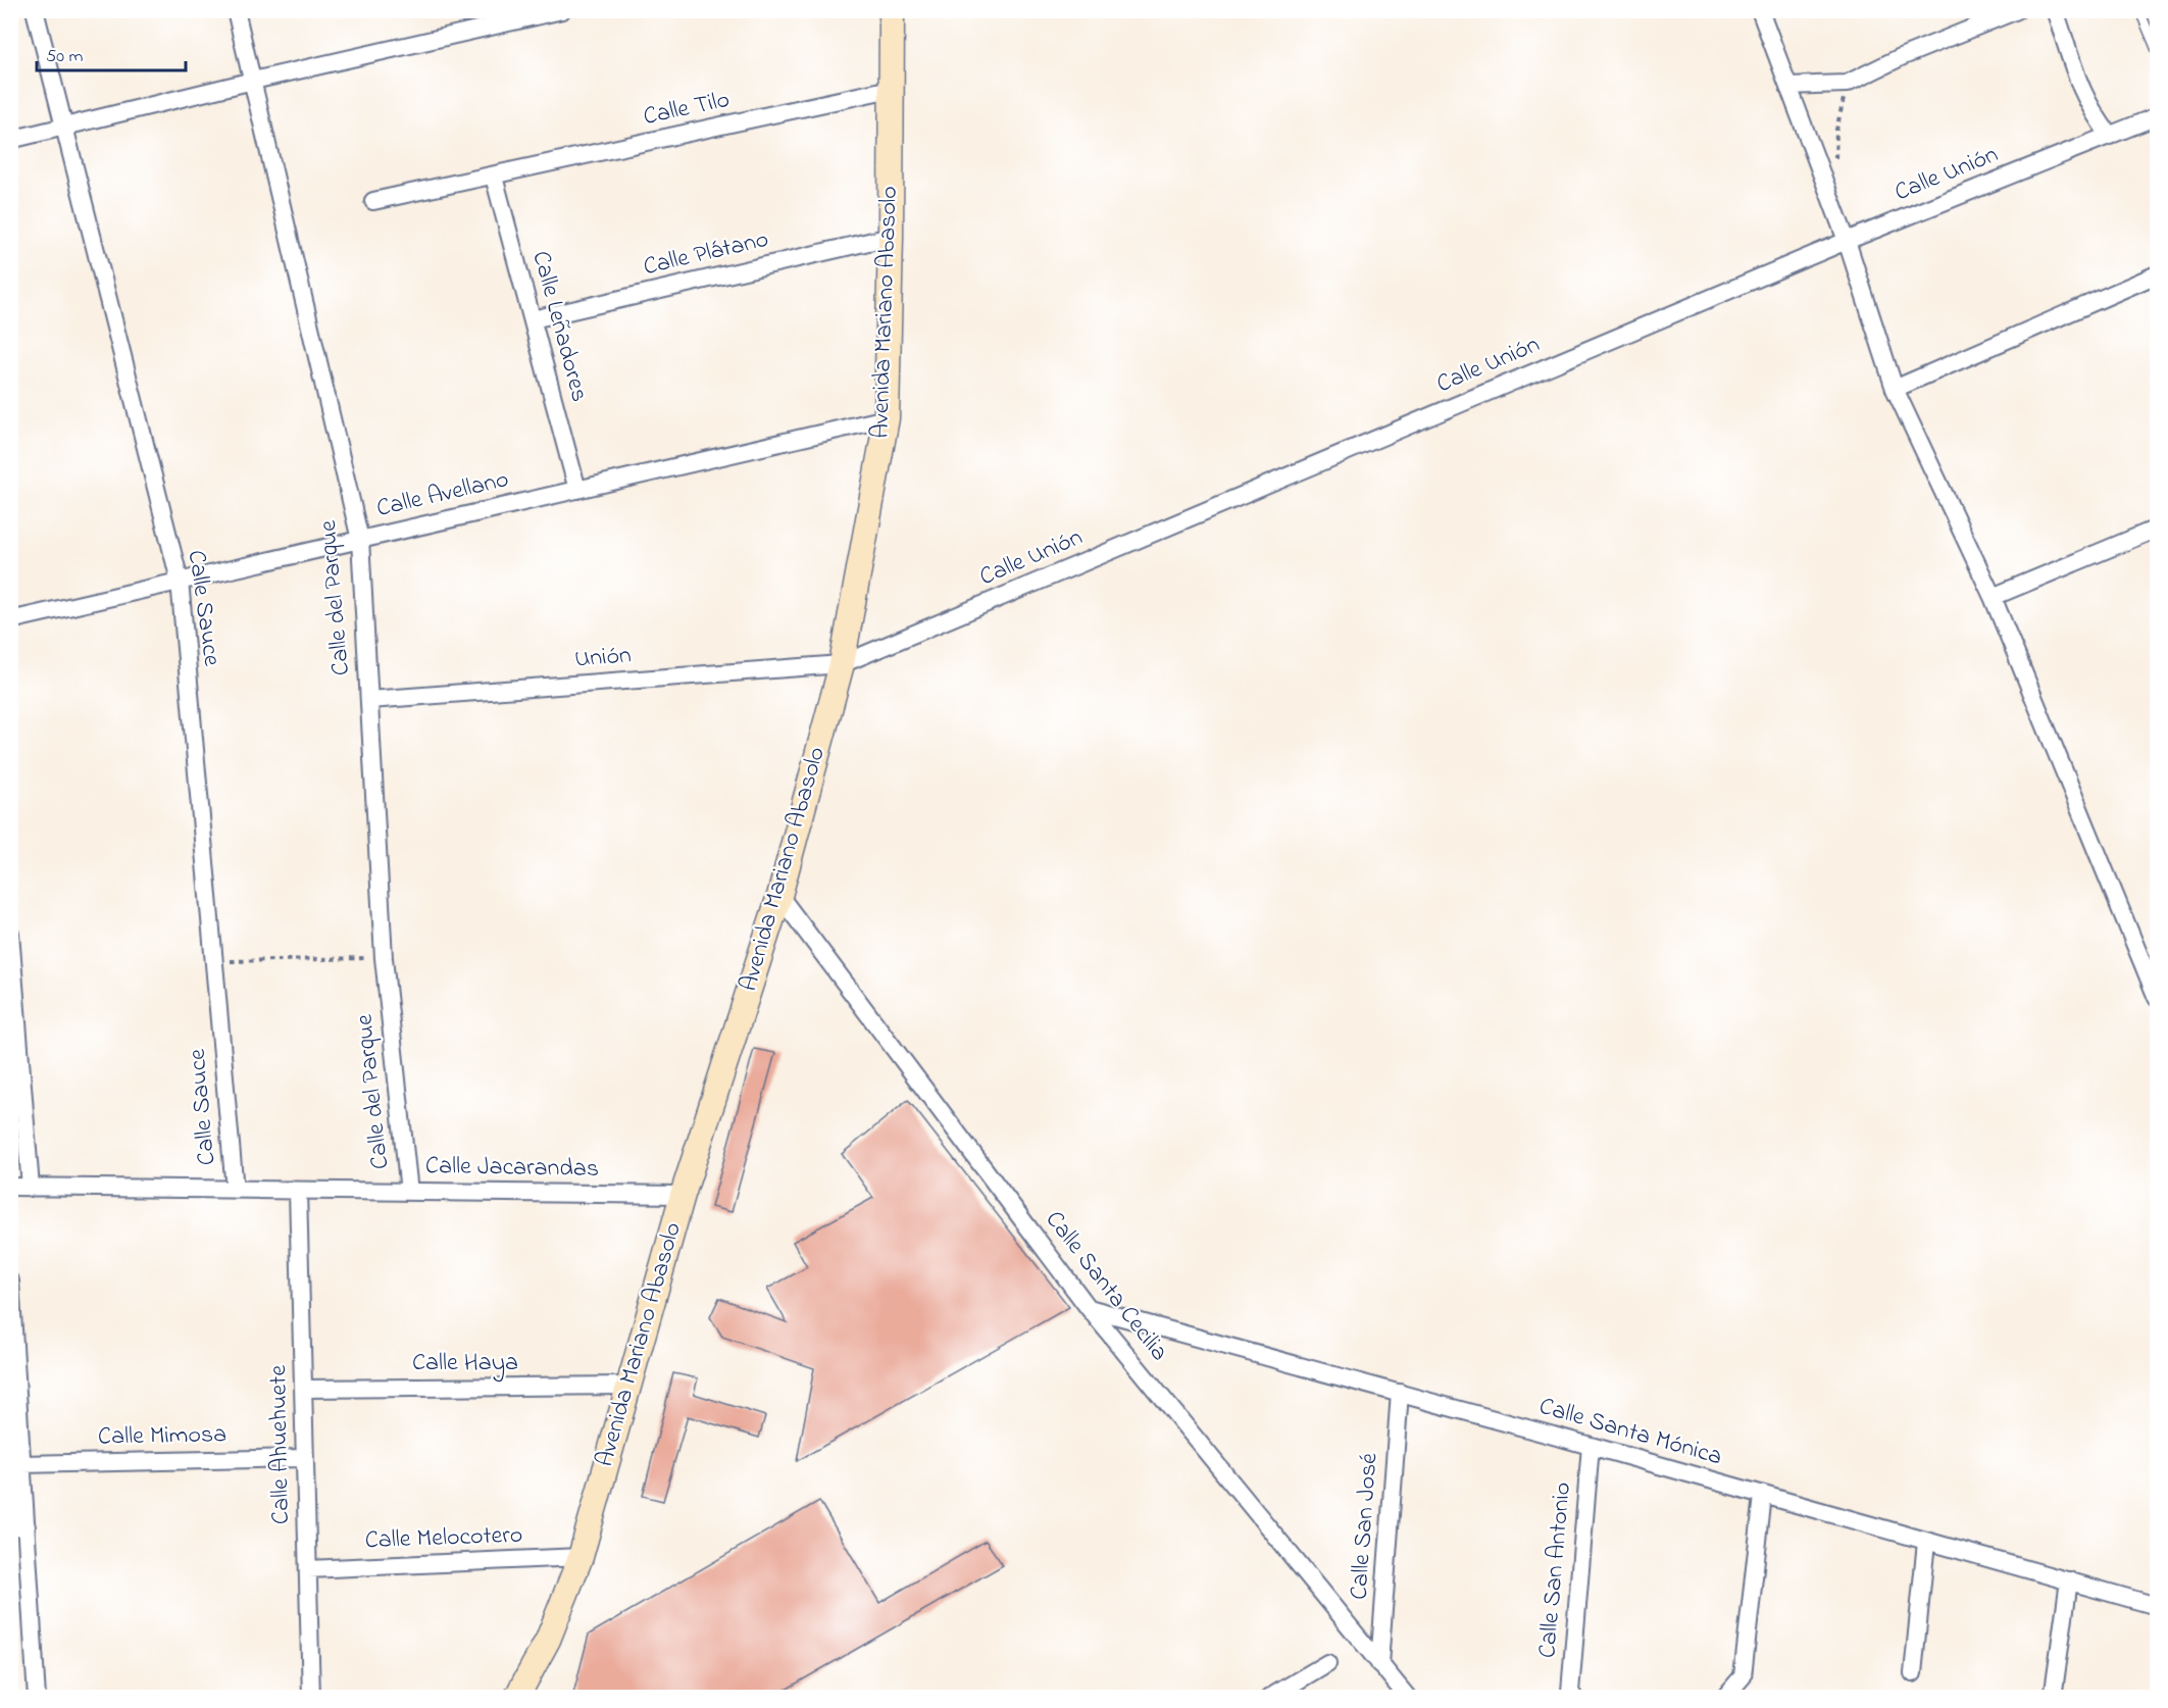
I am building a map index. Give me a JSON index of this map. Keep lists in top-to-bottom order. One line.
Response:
{"streets":{"street":["Calle Tilo","Calle Unión","Calle Plátano","Avenida Mariano Abasolo","Calle Leñadores","Calle Avellano","Calle del Parque","Calle Sauce","Unión","Calle Jacarandas","Calle Santa Cecilia","Calle Haya","Calle Santa Mónica","Calle Mimosa","Calle Ahuehuete","Calle San José","Calle Melocotero","Calle San Antonio"]},"crossings":[["Calle Tilo","Avenida Mariano Abasolo"],["Calle Tilo","Calle Leñadores"],["Calle Unión","Avenida Mariano Abasolo"],["Calle Unión","Unión"],["Calle Plátano","Avenida Mariano Abasolo"],["Calle Plátano","Calle Leñadores"],["Avenida Mariano Abasolo","Calle Avellano"],["Avenida Mariano Abasolo","Unión"],["Avenida Mariano Abasolo","Calle Jacarandas"],["Avenida Mariano Abasolo","Calle Santa Cecilia"],["Avenida Mariano Abasolo","Calle Haya"],["Avenida Mariano Abasolo","Calle Melocotero"],["Calle Leñadores","Calle Avellano"],["Calle Avellano","Calle del Parque"],["Calle Avellano","Calle Sauce"],["Calle del Parque","Unión"],["Calle del Parque","Calle Jacarandas"],["Calle Sauce","Calle Jacarandas"],["Calle Jacarandas","Calle Ahuehuete"],["Calle Santa Cecilia","Calle Santa Mónica"],["Calle Santa Cecilia","Calle San José"],["Calle Haya","Calle Ahuehuete"],["Calle Santa Mónica","Calle San José"],["Calle Santa Mónica","Calle San Antonio"],["Calle Mimosa","Calle Ahuehuete"],["Calle Ahuehuete","Calle Melocotero"]],"scale_bar":"50 m"}
